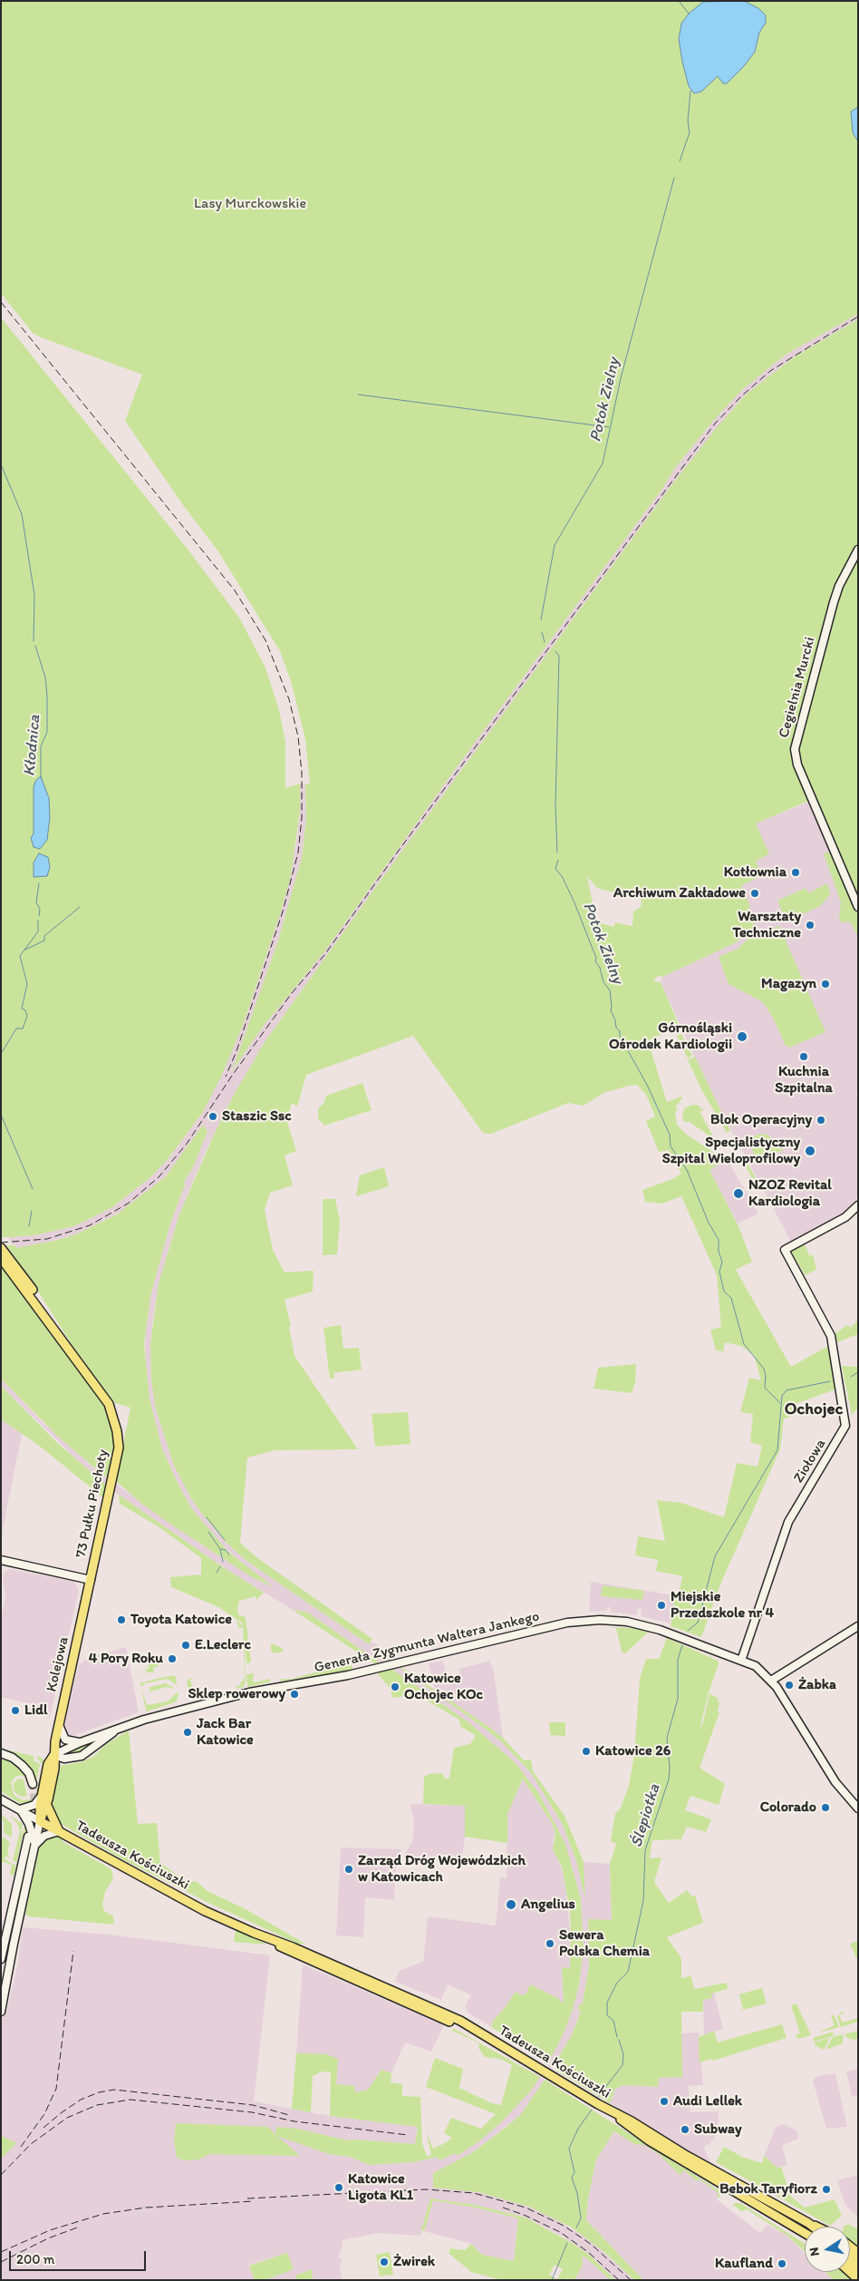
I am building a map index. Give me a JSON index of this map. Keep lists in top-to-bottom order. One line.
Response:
{"streets":{"main road":["73 Pułku Piechoty","Kolejowa","Tadeusza Kościuszki"],"street":["Cegielnia Murcki","Ziołowa","Generała Zygmunta Waltera Jankego"]},"crossings":[["Ziołowa","Generała Zygmunta Waltera Jankego"],["73 Pułku Piechoty","Kolejowa"],["Generała Zygmunta Waltera Jankego","Kolejowa"],["Kolejowa","Tadeusza Kościuszki"]],"districts":["Ochojec"],"water":["Potok Zielny","Kłodnica","Ślepiotka"],"parks":["Lasy Murckowskie"],"places":["Kotłownia","Archiwum Zakładowe","Warsztaty Techniczne","Magazyn","Górnośląski Ośrodek Kardiologii","Kuchnia Szpitalna","Staszic Ssc","Blok Operacyjny","Specjalistyczny Szpital Wieloprofilowy","NZOZ Revital Kardiologia","Miejskie Przedszkole nr 4","Toyota Katowice","E.Leclerc","4 Pory Roku","Żabka","Katowice Ochojec KOc","Sklep rowerowy","Lidl","Jack Bar Katowice","Katowice 26","Colorado","Zarząd Dróg Wojewódzkich w Katowicach","Angelius","Sewera Polska Chemia","Audi Lellek","Subway","Katowice Ligota KL1","Bebok Taryfiorz","Żwirek","Kaufland"],"scale_bar":"200 m","north":"left"}
